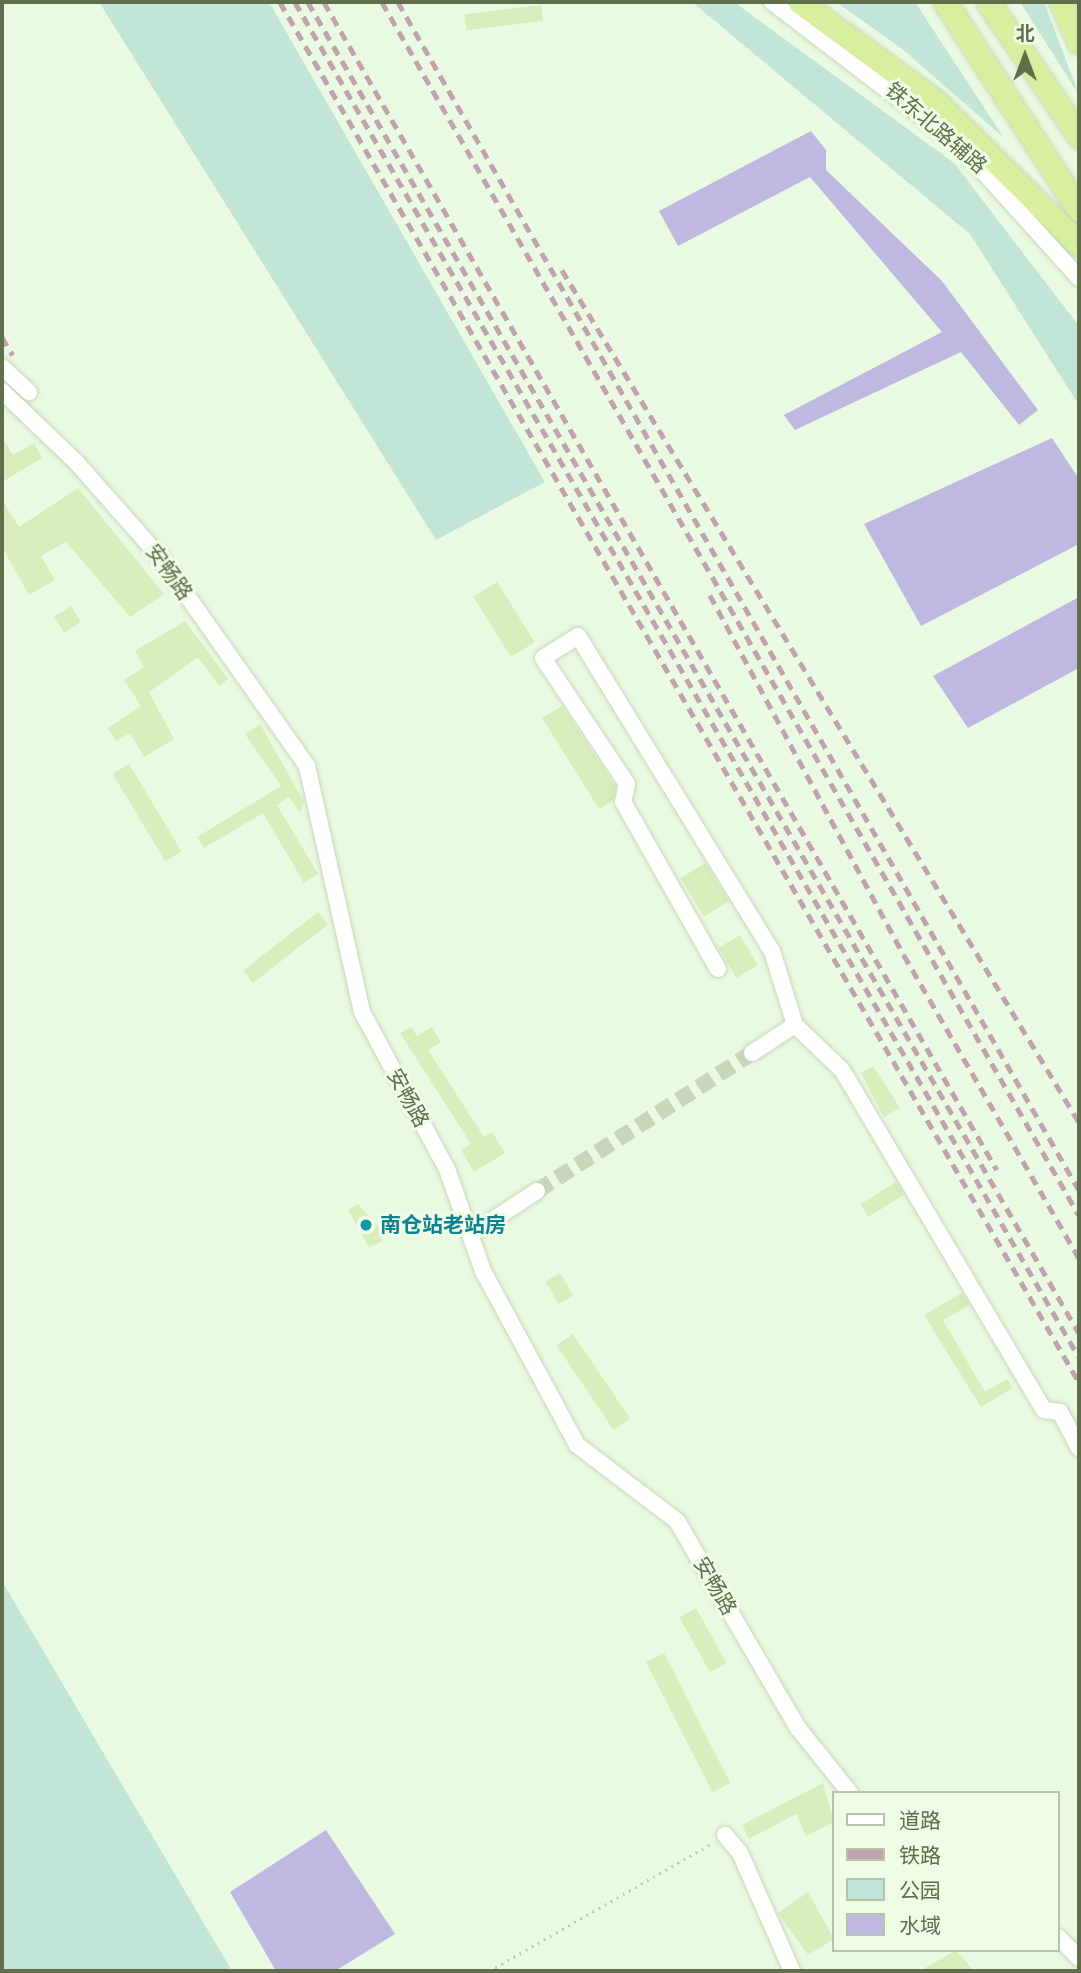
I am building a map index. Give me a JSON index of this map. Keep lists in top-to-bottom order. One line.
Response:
{"streets":{"street":["铁东北路辅路","安畅路"]},"places":["南仓站老站房"],"legend":["道路","铁路","公园","水域"],"north":"top"}
